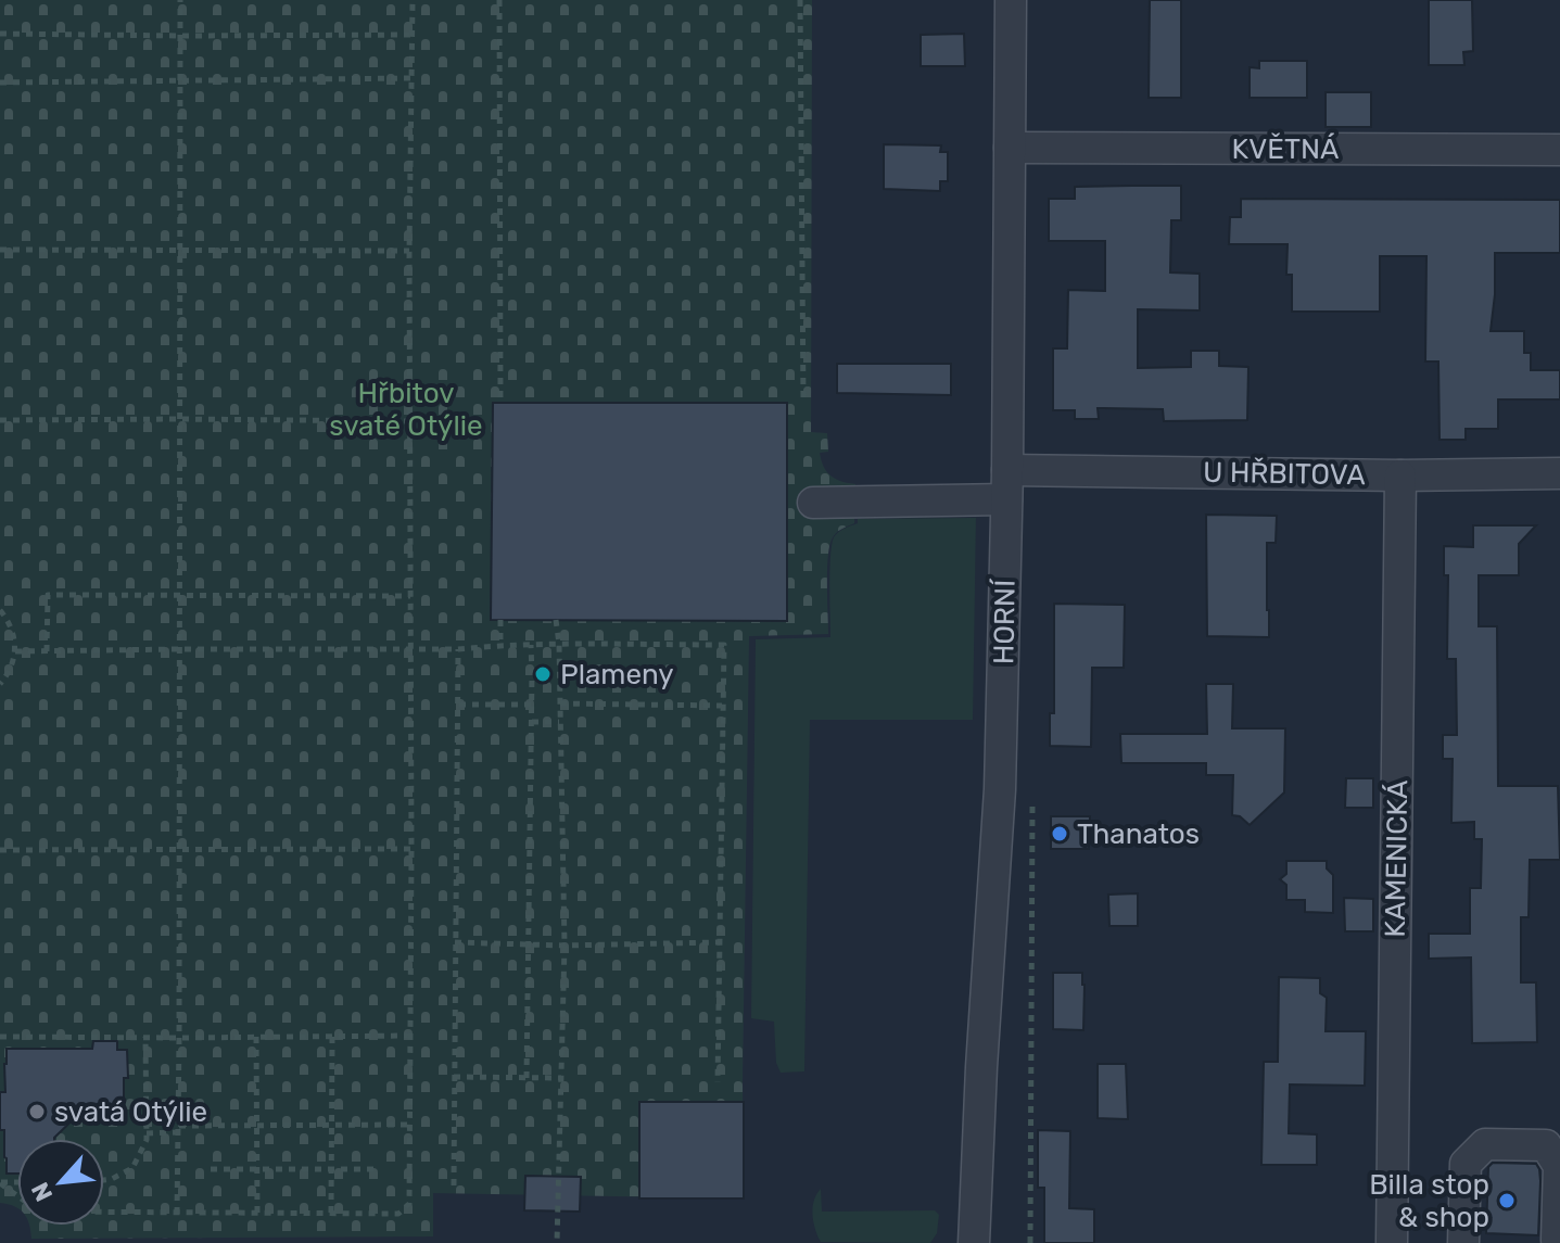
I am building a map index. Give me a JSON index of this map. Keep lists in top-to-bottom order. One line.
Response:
{"streets":{"street":["KVĚTNÁ","U HŘBITOVA","HORNÍ","KAMENICKÁ"]},"crossings":[["KVĚTNÁ","HORNÍ"],["U HŘBITOVA","HORNÍ"],["U HŘBITOVA","KAMENICKÁ"]],"parks":["Hřbitov svaté Otýlie"],"places":["Plameny","Thanatos","svatá Otýlie","Billa stop & shop"],"north":"bottom left"}
